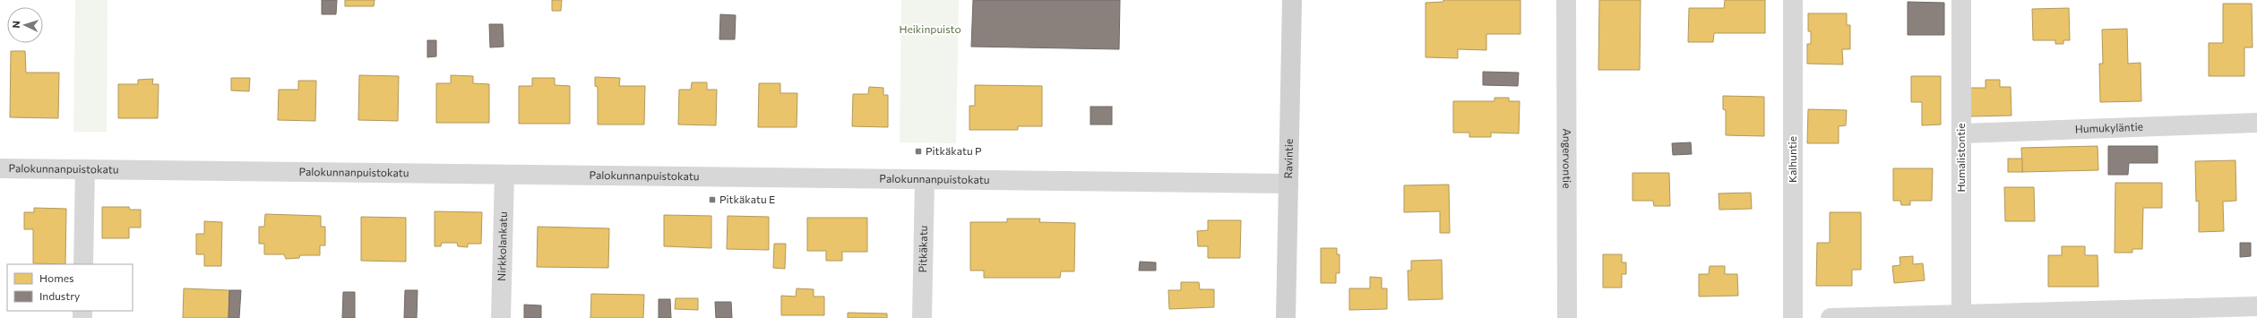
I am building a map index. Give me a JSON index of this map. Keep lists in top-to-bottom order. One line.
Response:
{"streets":{"main road":["Ravintie"],"street":["Humukyläntie","Humalistontie","Angervontie","Kalhuntie","Palokunnanpuistokatu","Nirkkolankatu","Pitkäkatu"]},"crossings":[["Humukyläntie","Humalistontie"],["Ravintie","Palokunnanpuistokatu"],["Palokunnanpuistokatu","Nirkkolankatu"],["Palokunnanpuistokatu","Pitkäkatu"]],"parks":["Heikinpuisto"],"places":{"transit":["Pitkäkatu P","Pitkäkatu E"]},"legend":["Homes","Industry"],"north":"left"}
